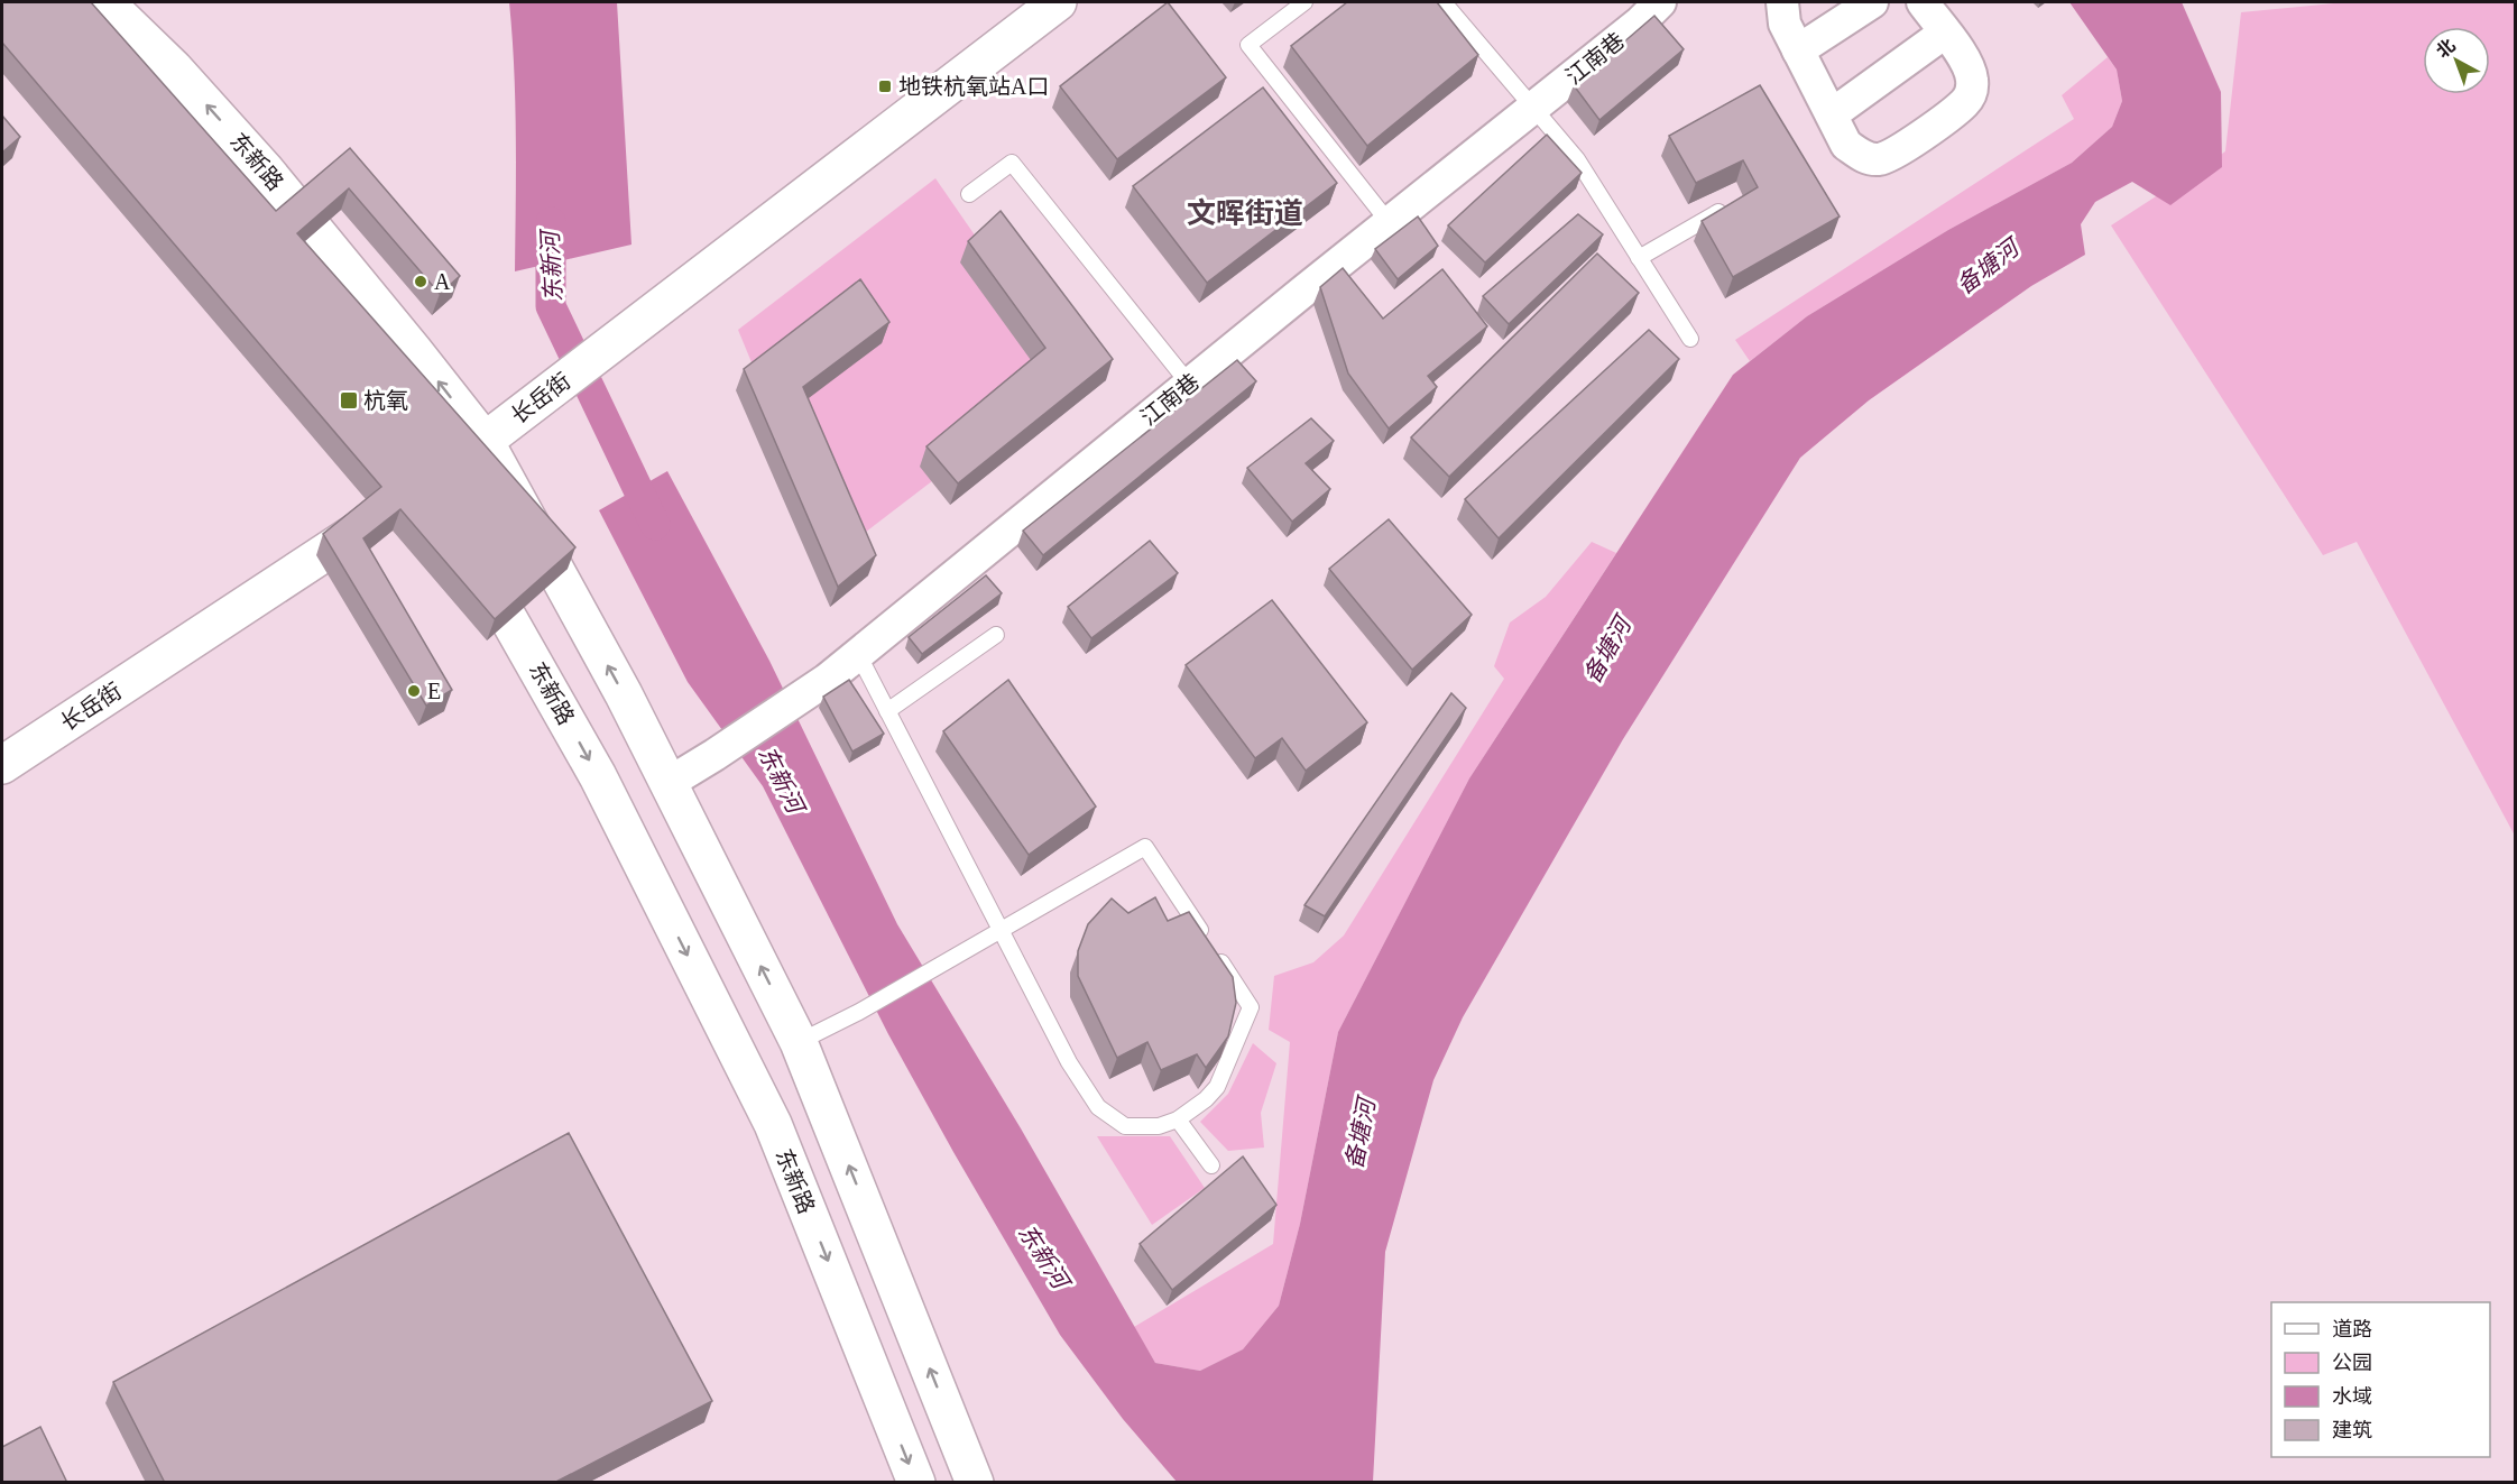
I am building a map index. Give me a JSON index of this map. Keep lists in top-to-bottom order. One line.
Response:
{"streets":{"main road":["东新路","长岳街"],"street":["江南巷"]},"crossings":[["江南巷","东新路"],["东新路","长岳街"]],"districts":["文晖街道"],"water":["东新河","备塘河"],"places":{"transit":["地铁杭氧站A口","杭氧"],"other":["A","E"]},"legend":["道路","公园","水域","建筑"],"north":"top left"}
